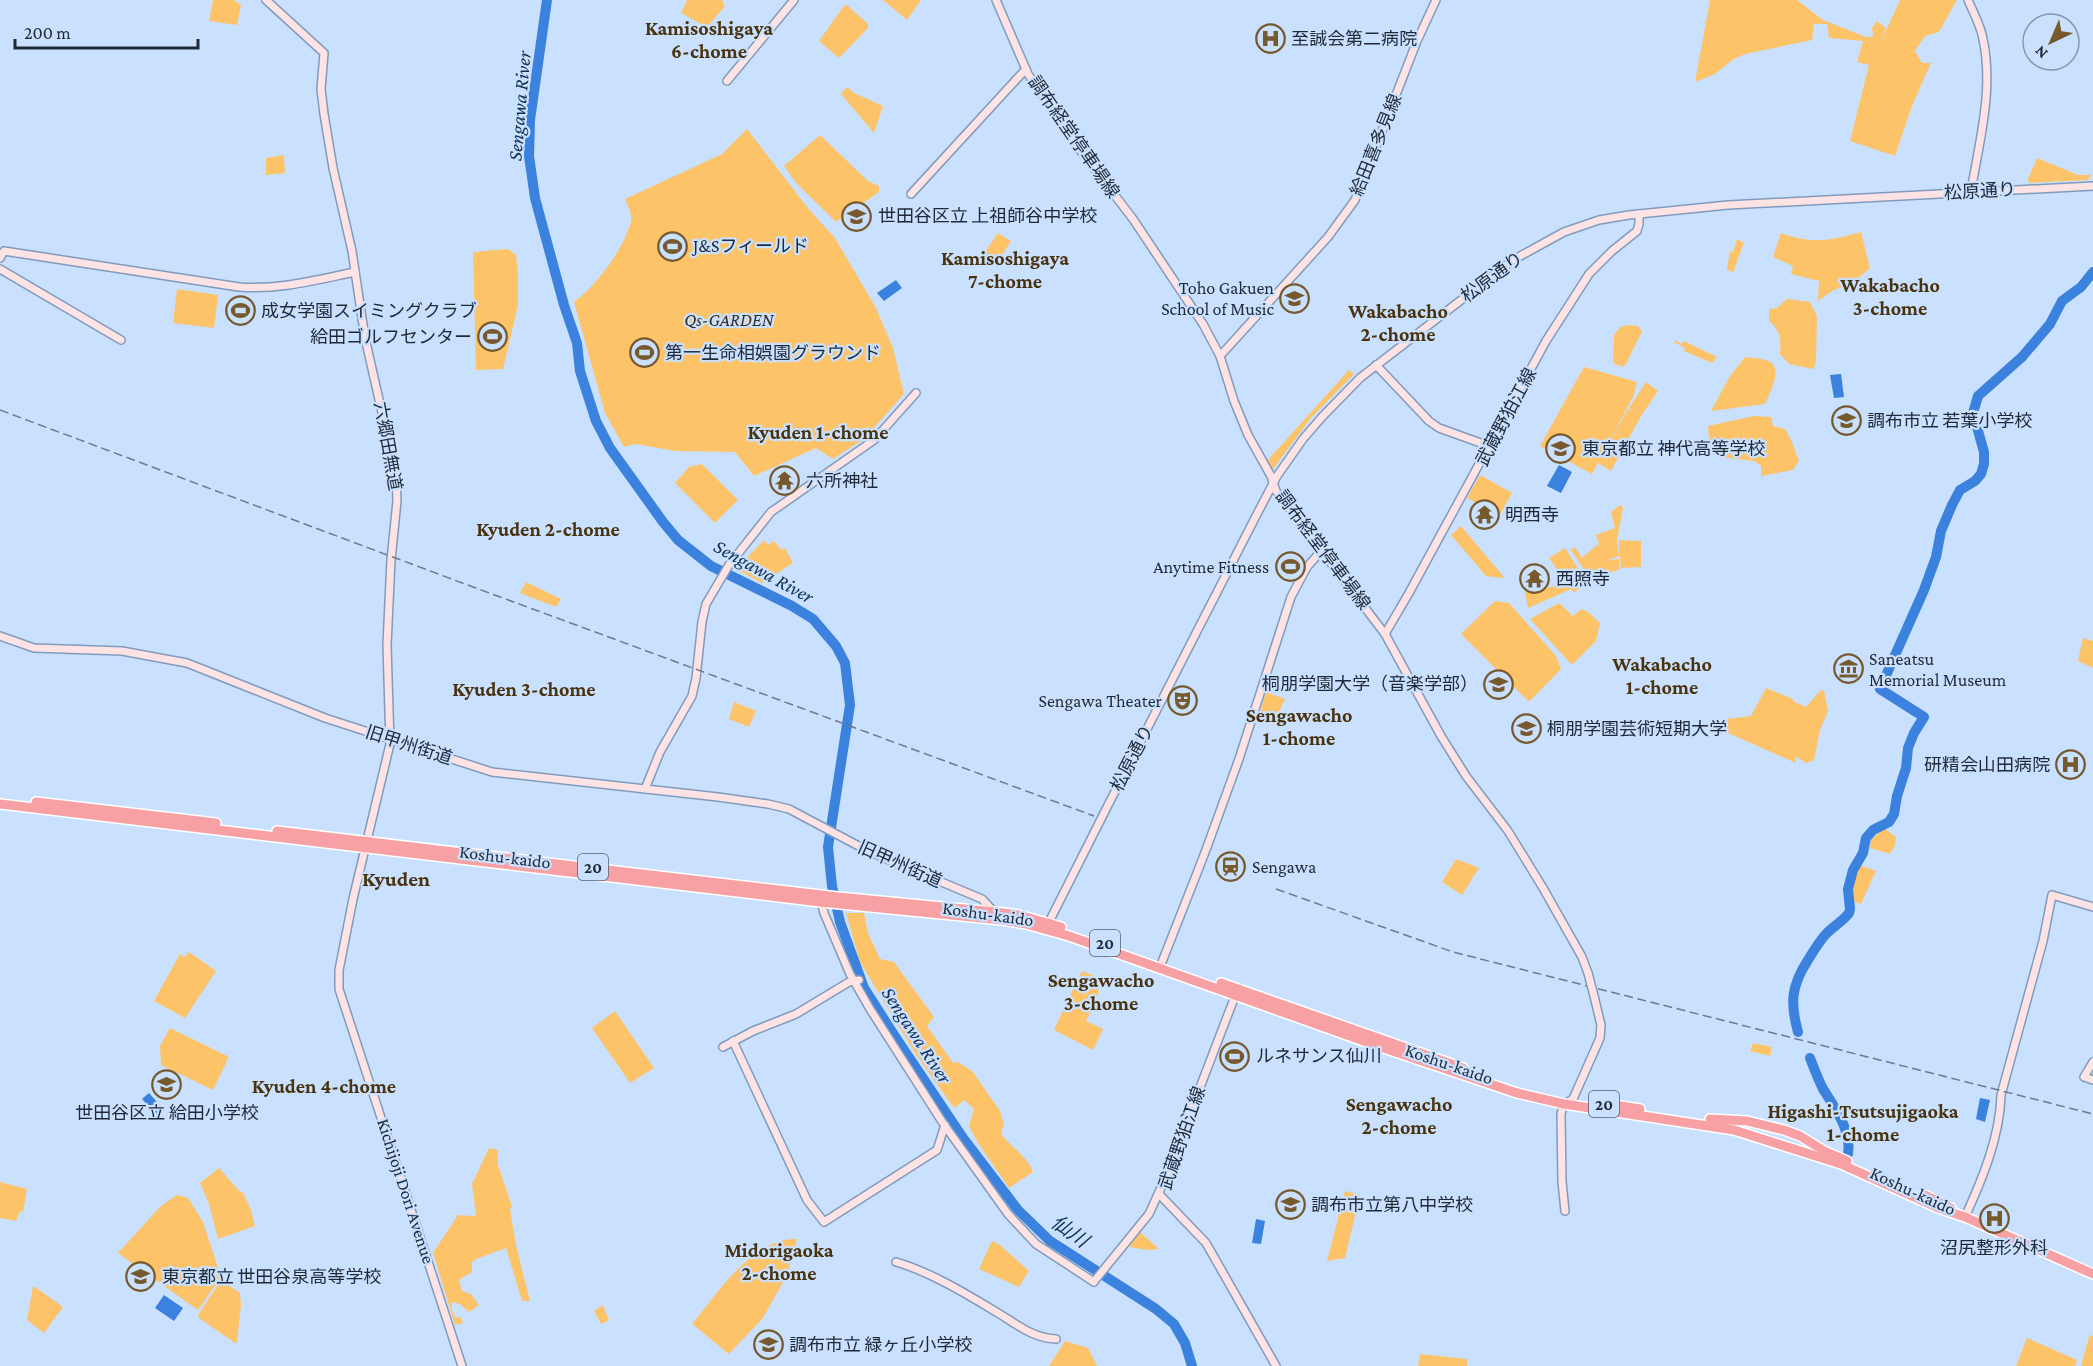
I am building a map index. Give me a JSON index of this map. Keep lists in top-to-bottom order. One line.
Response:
{"streets":{"highway":["Koshu-kaido","20"],"street":["調布経堂停車場線","給田喜多見線","松原通り","武蔵野狛江線","六郷田無道","旧甲州街道","Kichijoji Dori Avenue"]},"crossings":[["調布経堂停車場線","給田喜多見線"],["調布経堂停車場線","松原通り"],["調布経堂停車場線","武蔵野狛江線"],["調布経堂停車場線","Koshu-kaido"],["松原通り","武蔵野狛江線"],["松原通り","Koshu-kaido"],["武蔵野狛江線","Koshu-kaido"],["六郷田無道","旧甲州街道"],["六郷田無道","Koshu-kaido"],["六郷田無道","Kichijoji Dori Avenue"],["旧甲州街道","Koshu-kaido"],["Koshu-kaido","Kichijoji Dori Avenue"]],"districts":["Kamisoshigaya 6-chome","Kamisoshigaya 7-chome","Wakabacho 3-chome","Wakabacho 2-chome","Kyuden 1-chome","Kyuden 2-chome","Wakabacho 1-chome","Kyuden 3-chome","Sengawacho 1-chome","Kyuden","Sengawacho 3-chome","Kyuden 4-chome","Sengawacho 2-chome","Higashi-Tsutsujigaoka 1-chome","Midorigaoka 2-chome"],"water":["Sengawa River","仙川"],"parks":["Qs-GARDEN"],"places":{"hospital":["至誠会第二病院","研精会山田病院","沼尻整形外科"],"school or university":["世田谷区立 上祖師谷中学校","Toho Gakuen School of Music","調布市立 若葉小学校","東京都立 神代高等学校","桐朋学園大学（音楽学部）","桐朋学園芸術短期大学","世田谷区立 給田小学校","調布市立第八中学校","東京都立 世田谷泉高等学校","調布市立 緑ヶ丘小学校"],"sports":["J&Sフィールド","成女学園スイミングクラブ","給田ゴルフセンター","第一生命相娯園グラウンド","Anytime Fitness","ルネサンス仙川"],"temple":["六所神社","明西寺","西照寺"],"museum":["Saneatsu Memorial Museum"],"theatre":["Sengawa Theater"],"station":["Sengawa"]},"scale_bar":"200 m","north":"bottom left"}
